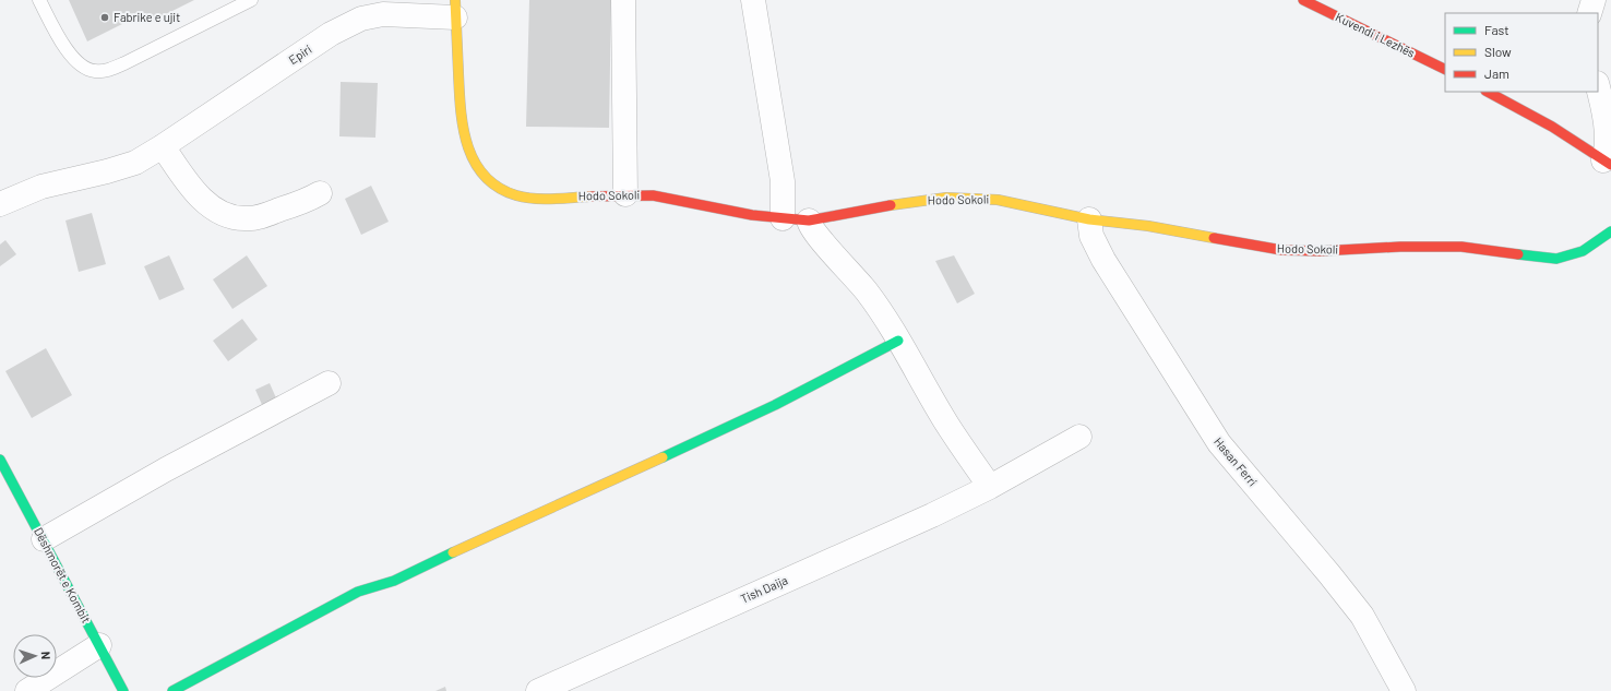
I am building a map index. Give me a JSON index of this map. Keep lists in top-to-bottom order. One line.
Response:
{"streets":{"street":["Kuvendi i Lezhës","Epiri","Hodo Sokoli","Hasan Ferri","Dëshmorët e Kombit","Tish Daija"]},"crossings":[["Epiri","Hodo Sokoli"],["Hodo Sokoli","Hasan Ferri"]],"places":["Fabrike e ujit"],"legend":["Fast","Slow","Jam"],"north":"right"}
